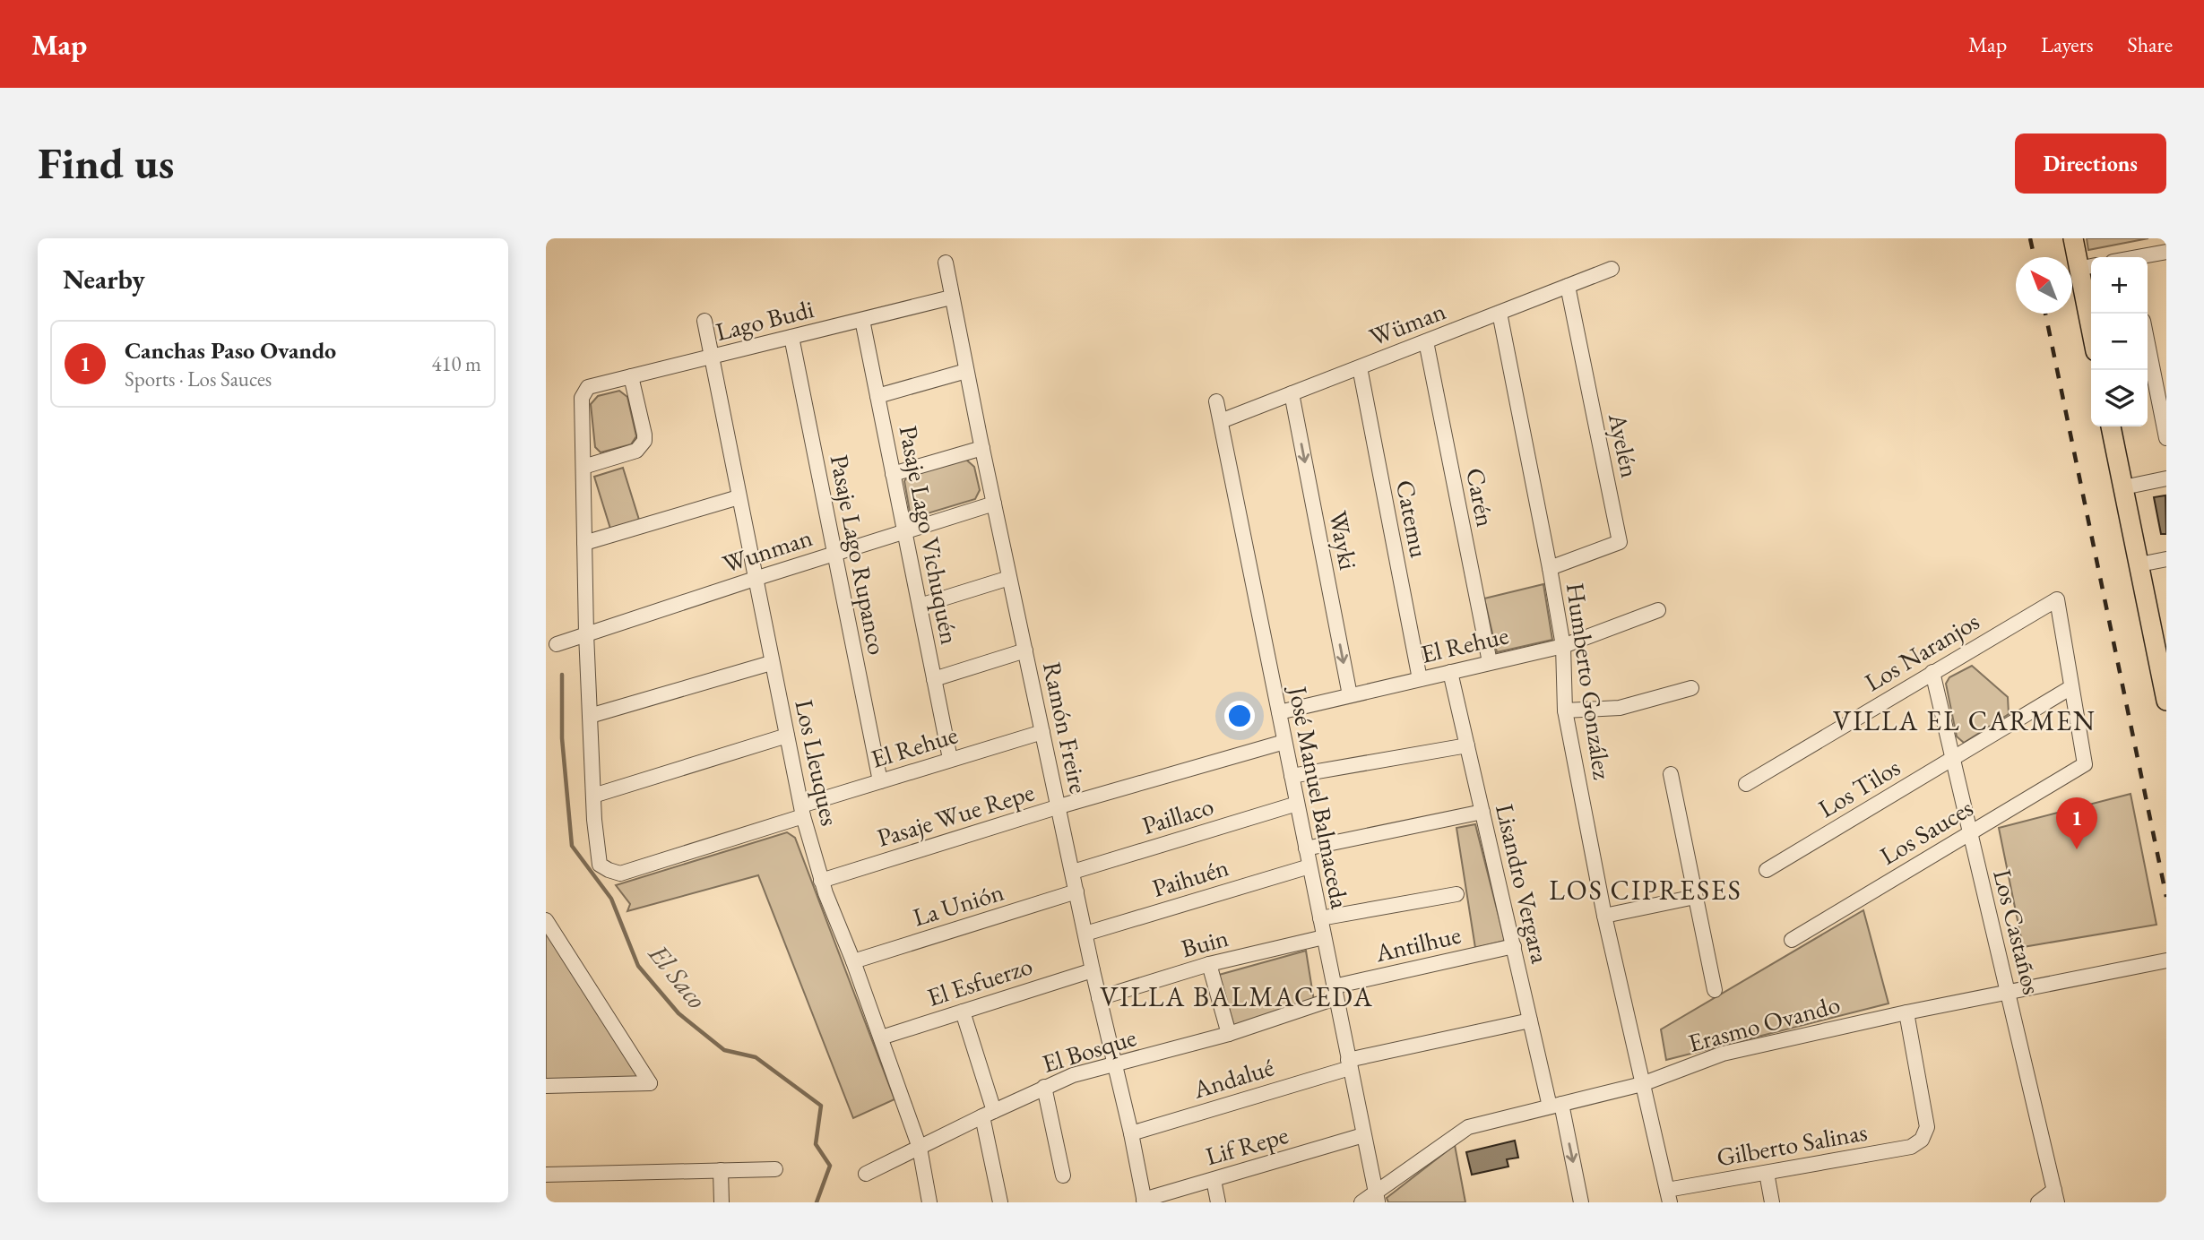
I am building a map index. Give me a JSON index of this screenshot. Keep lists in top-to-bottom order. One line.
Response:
{"streets":{"street":["Lago Budi","Wüman","Ayelén","Carén","Catemu","Pasaje Lago Vichuquén","Wayki","Wunman","Pasaje Lago Rupanco","El Rehue","Los Naranjos","Humberto González","Ramón Freire","Los Lleuques","Los Tilos","José Manuel Balmaceda","Pasaje Wue Repe","Paillaco","Los Sauces","Paihuén","Lisandro Vergara","La Unión","Los Castaños","Buin","Antilhue","El Esfuerzo","Erasmo Ovando","El Bosque","Andalué","Gilberto Salinas","Lif Repe"]},"crossings":[["Lago Budi","Pasaje Lago Vichuquén"],["Lago Budi","Pasaje Lago Rupanco"],["Lago Budi","Ramón Freire"],["Lago Budi","Los Lleuques"],["Wüman","Ayelén"],["Wüman","Carén"],["Wüman","Catemu"],["Wüman","Wayki"],["Wüman","Humberto González"],["Wüman","José Manuel Balmaceda"],["Ayelén","Humberto González"],["Carén","El Rehue"],["Catemu","El Rehue"],["Pasaje Lago Vichuquén","Wunman"],["Pasaje Lago Vichuquén","El Rehue"],["Wayki","El Rehue"],["Wunman","Pasaje Lago Rupanco"],["Wunman","Ramón Freire"],["Wunman","Los Lleuques"],["Pasaje Lago Rupanco","El Rehue"],["El Rehue","Humberto González"],["El Rehue","Ramón Freire"],["El Rehue","Los Lleuques"],["El Rehue","José Manuel Balmaceda"],["El Rehue","Lisandro Vergara"],["Los Naranjos","Los Tilos"],["Los Naranjos","Los Sauces"],["Los Naranjos","Los Castaños"],["Humberto González","Erasmo Ovando"],["Humberto González","Gilberto Salinas"],["Ramón Freire","Pasaje Wue Repe"],["Ramón Freire","Paillaco"],["Ramón Freire","Paihuén"],["Ramón Freire","La Unión"],["Ramón Freire","Buin"],["Ramón Freire","El Esfuerzo"],["Ramón Freire","El Bosque"],["Ramón Freire","Andalué"],["Ramón Freire","Lif Repe"],["Los Lleuques","Pasaje Wue Repe"],["Los Lleuques","La Unión"],["Los Lleuques","El Esfuerzo"],["Los Lleuques","El Bosque"],["Los Tilos","Los Sauces"],["Los Tilos","Los Castaños"],["José Manuel Balmaceda","Pasaje Wue Repe"],["José Manuel Balmaceda","Paillaco"],["José Manuel Balmaceda","Paihuén"],["José Manuel Balmaceda","Buin"],["José Manuel Balmaceda","Antilhue"],["José Manuel Balmaceda","Erasmo Ovando"],["José Manuel Balmaceda","El Bosque"],["José Manuel Balmaceda","Andalué"],["José Manuel Balmaceda","Lif Repe"],["Los Sauces","Los Castaños"],["Lisandro Vergara","Antilhue"],["Lisandro Vergara","Erasmo Ovando"],["Lisandro Vergara","Andalué"],["Los Castaños","Erasmo Ovando"],["Antilhue","El Bosque"],["Erasmo Ovando","Gilberto Salinas"]],"one_way":["Wayki"],"districts":["VILLA EL CARMEN","LOS CIPRESES","VILLA BALMACEDA"],"water":["El Saco"],"north":"top left","page":{"header":"Map","nav":["Map","Layers","Share"],"buttons":"Directions","title":"Find us","heading":"Nearby","map_buttons":["+","−"],"list":[{"mark":"1","name":"Canchas Paso Ovando","note":"Sports · Los Sauces","value":"410 m"}],"pins":"1"}}
